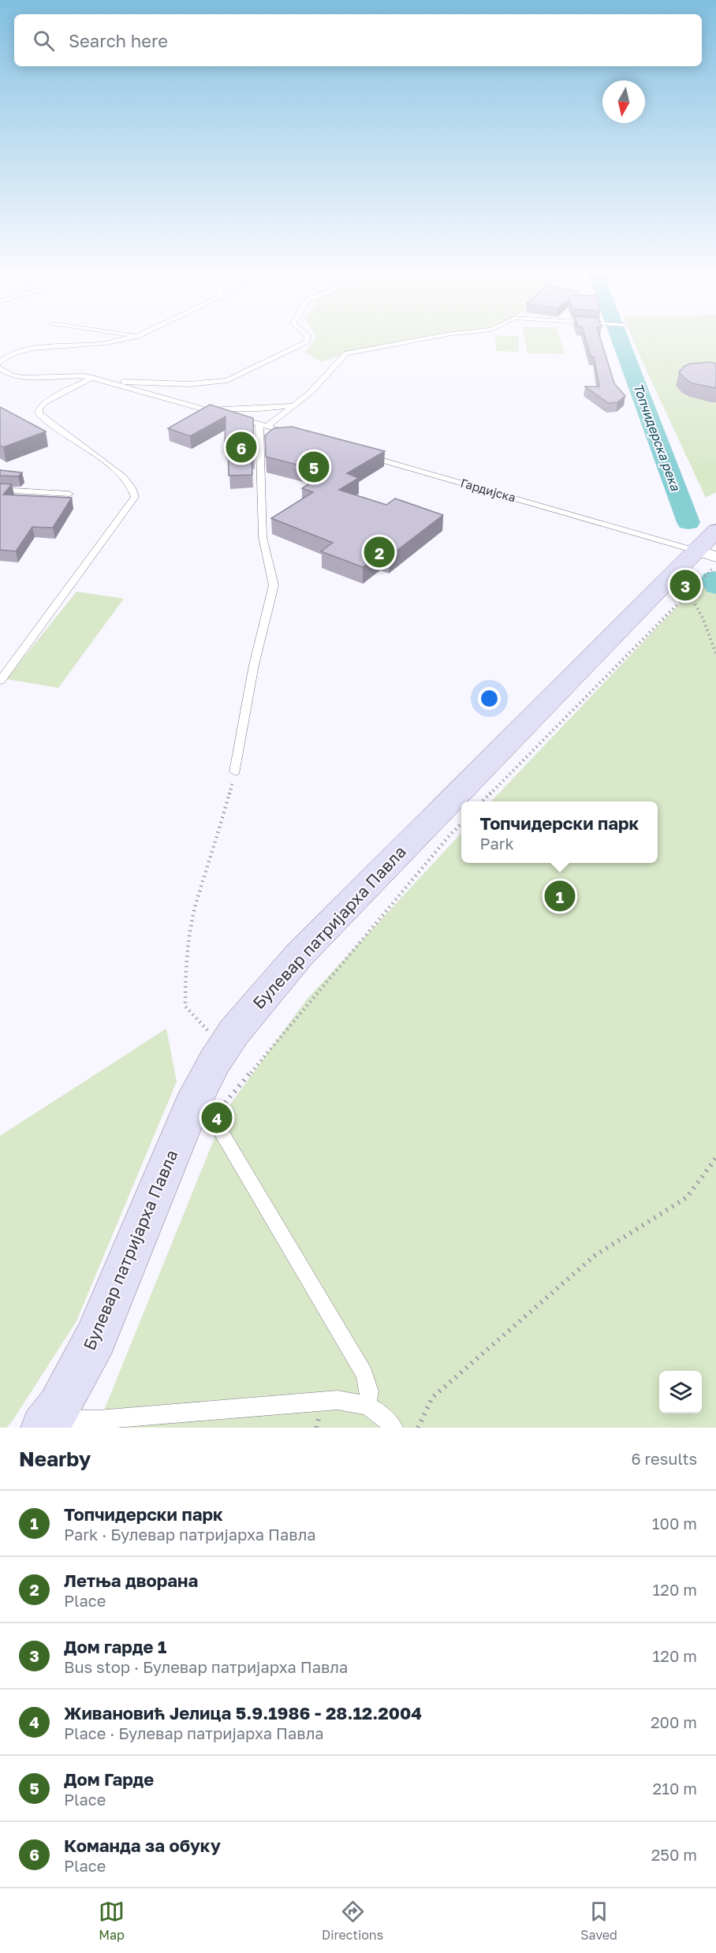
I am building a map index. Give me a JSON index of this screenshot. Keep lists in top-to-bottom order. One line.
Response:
{"streets":{"main road":["Булевар патријарха Павла"],"lane":["Гардијска"]},"crossings":[["Гардијска","Булевар патријарха Павла"]],"water":["Топчидерска река"],"north":"bottom","page":{"search":"Search here","pins":["6","5","2","3","1","4"],"popup":["Топчидерски парк","Park"],"heading":["Nearby","6 results"],"list":[{"mark":"1","name":"Топчидерски парк","note":"Park · Булевар патријарха Павла","value":"100 m"},{"mark":"2","name":"Летња дворана","note":"Place","value":"120 m"},{"mark":"3","name":"Дом гарде 1","note":"Bus stop · Булевар патријарха Павла","value":"120 m"},{"mark":"4","name":"Живановић Јелица 5.9.1986 - 28.12.2004","note":"Place · Булевар патријарха Павла","value":"200 m"},{"mark":"5","name":"Дом Гарде","note":"Place","value":"210 m"},{"mark":"6","name":"Команда за обуку","note":"Place","value":"250 m"}],"nav":["Map","Directions","Saved"]}}
